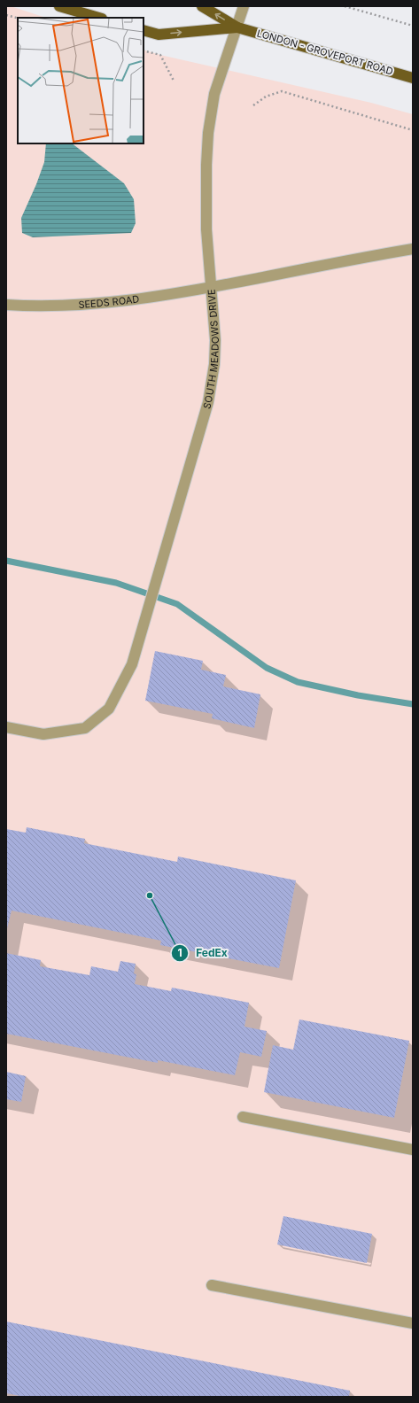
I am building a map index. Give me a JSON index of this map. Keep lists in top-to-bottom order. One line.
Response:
{"streets":{"main road":["LONDON - GROVEPORT ROAD"],"street":["SEEDS ROAD","SOUTH MEADOWS DRIVE"]},"crossings":[["LONDON - GROVEPORT ROAD","SOUTH MEADOWS DRIVE"],["SEEDS ROAD","SOUTH MEADOWS DRIVE"]],"places":["FedEx"]}
